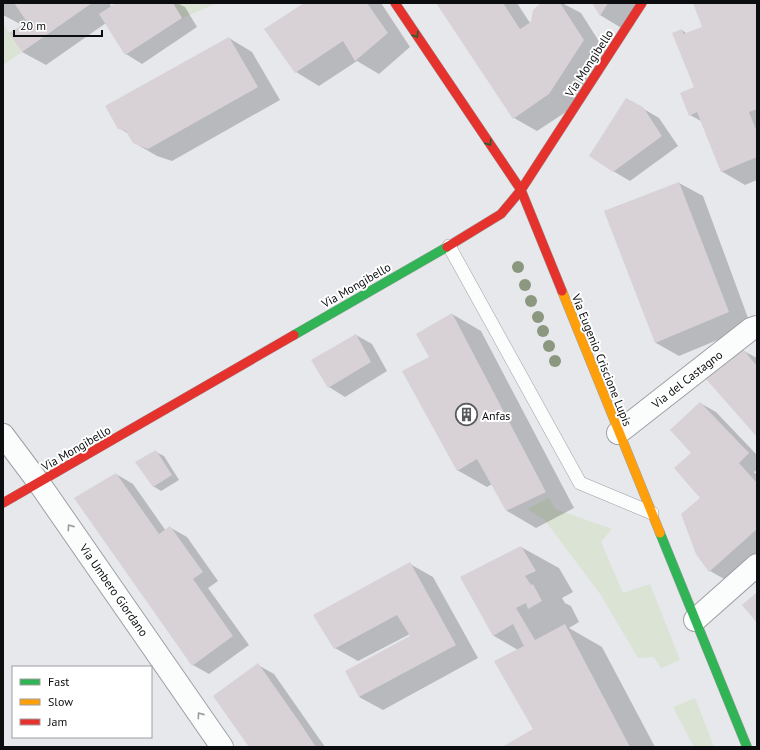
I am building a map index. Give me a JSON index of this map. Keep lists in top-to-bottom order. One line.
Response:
{"streets":{"street":["Via Mongibello","Via Eugenio Criscione Lupis","Via del Castagno","Via Umbero Giordano"]},"crossings":[["Via Mongibello","Via Eugenio Criscione Lupis"],["Via Mongibello","Via Umbero Giordano"],["Via Eugenio Criscione Lupis","Via del Castagno"]],"one_way":["Via Umbero Giordano"],"places":{"building":["Anfas"]},"legend":["Fast","Slow","Jam"],"scale_bar":"20 m"}
